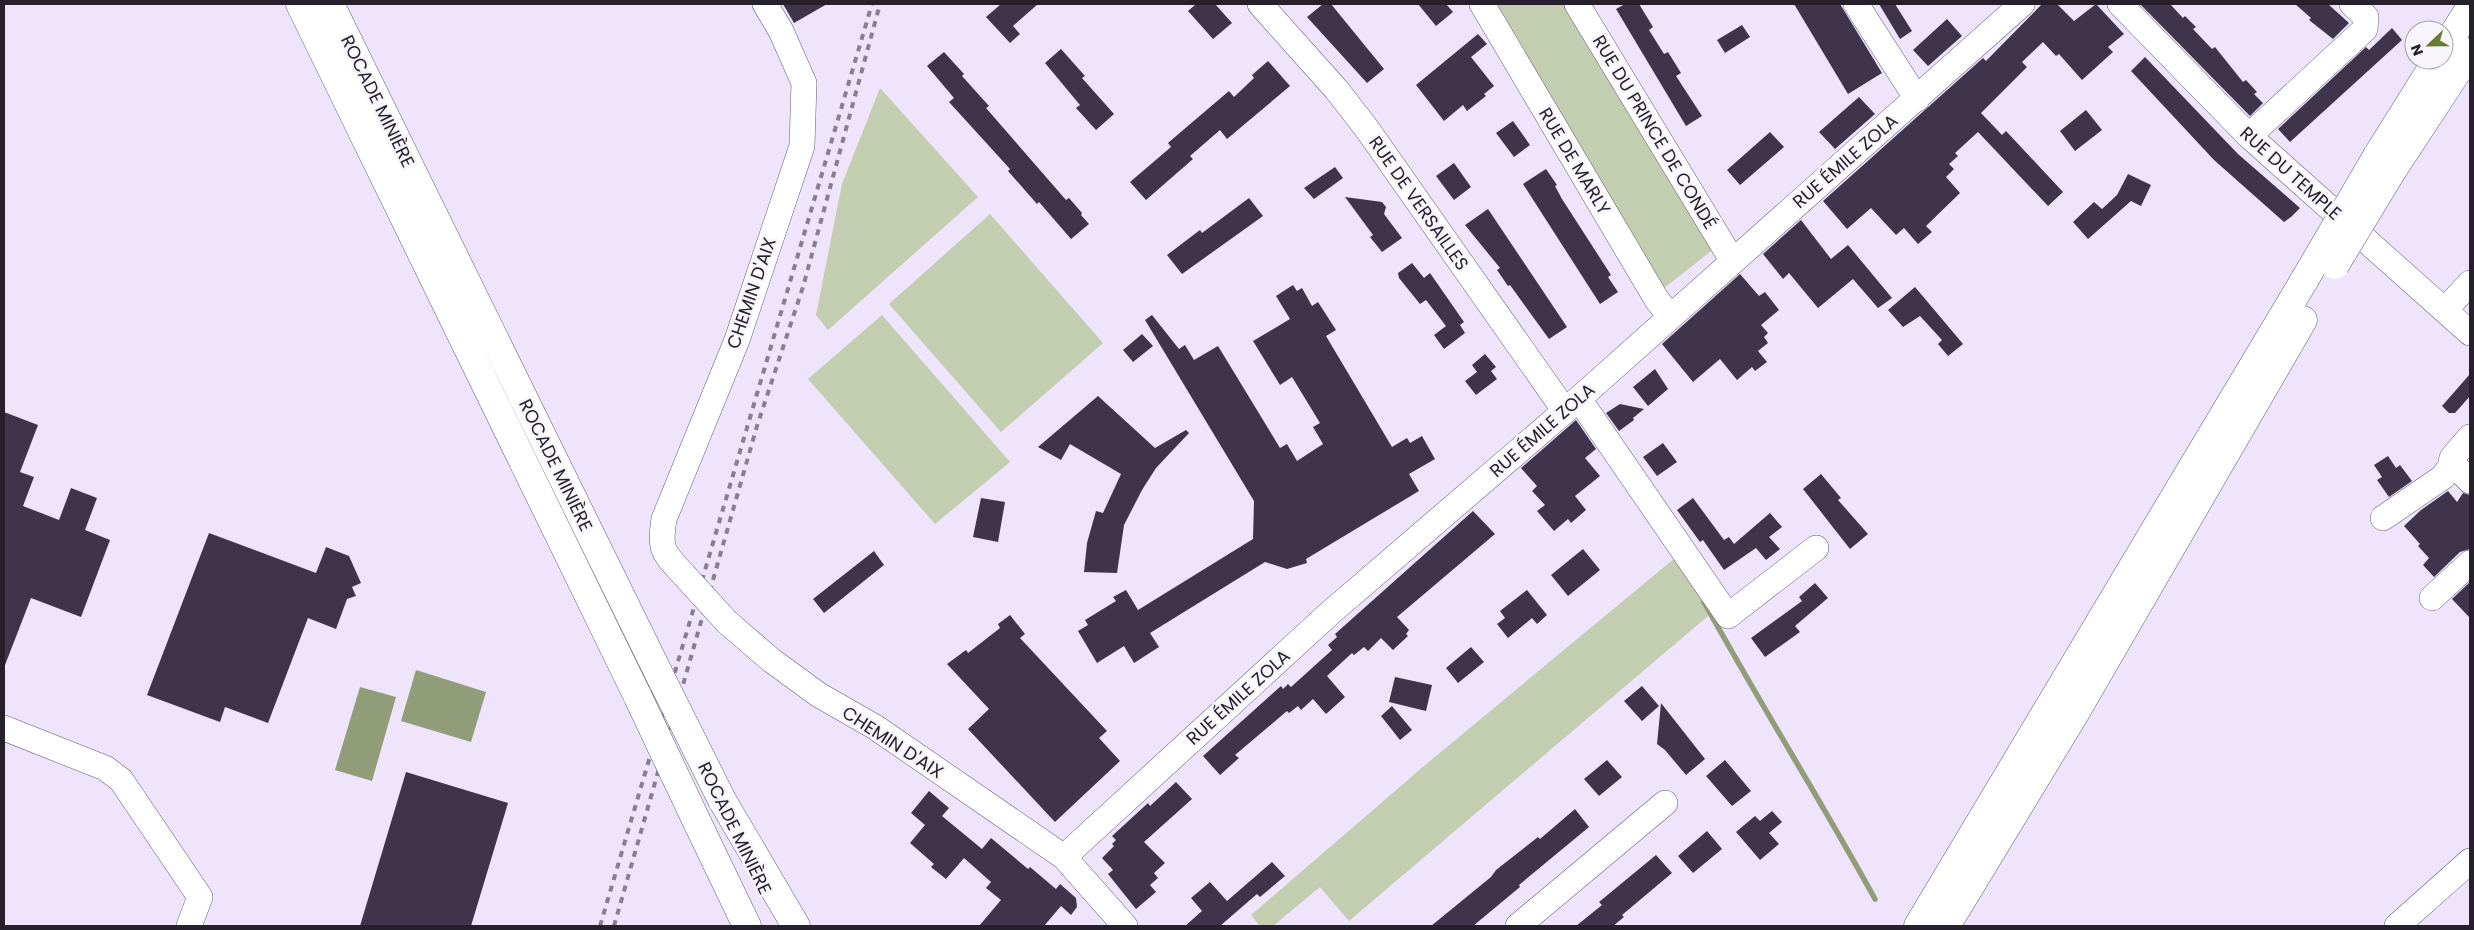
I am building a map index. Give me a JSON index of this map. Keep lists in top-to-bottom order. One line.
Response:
{"streets":{"highway":["ROCADE MINIÈRE"],"street":["RUE DU PRINCE DE CONDÉ","RUE DE MARLY","RUE ÉMILE ZOLA","RUE DU TEMPLE","RUE DE VERSAILLES","CHEMIN D'AIX"]},"crossings":[["RUE DU PRINCE DE CONDÉ","RUE ÉMILE ZOLA"],["RUE DE MARLY","RUE ÉMILE ZOLA"],["RUE ÉMILE ZOLA","RUE DE VERSAILLES"],["RUE ÉMILE ZOLA","CHEMIN D'AIX"]],"north":"left"}
